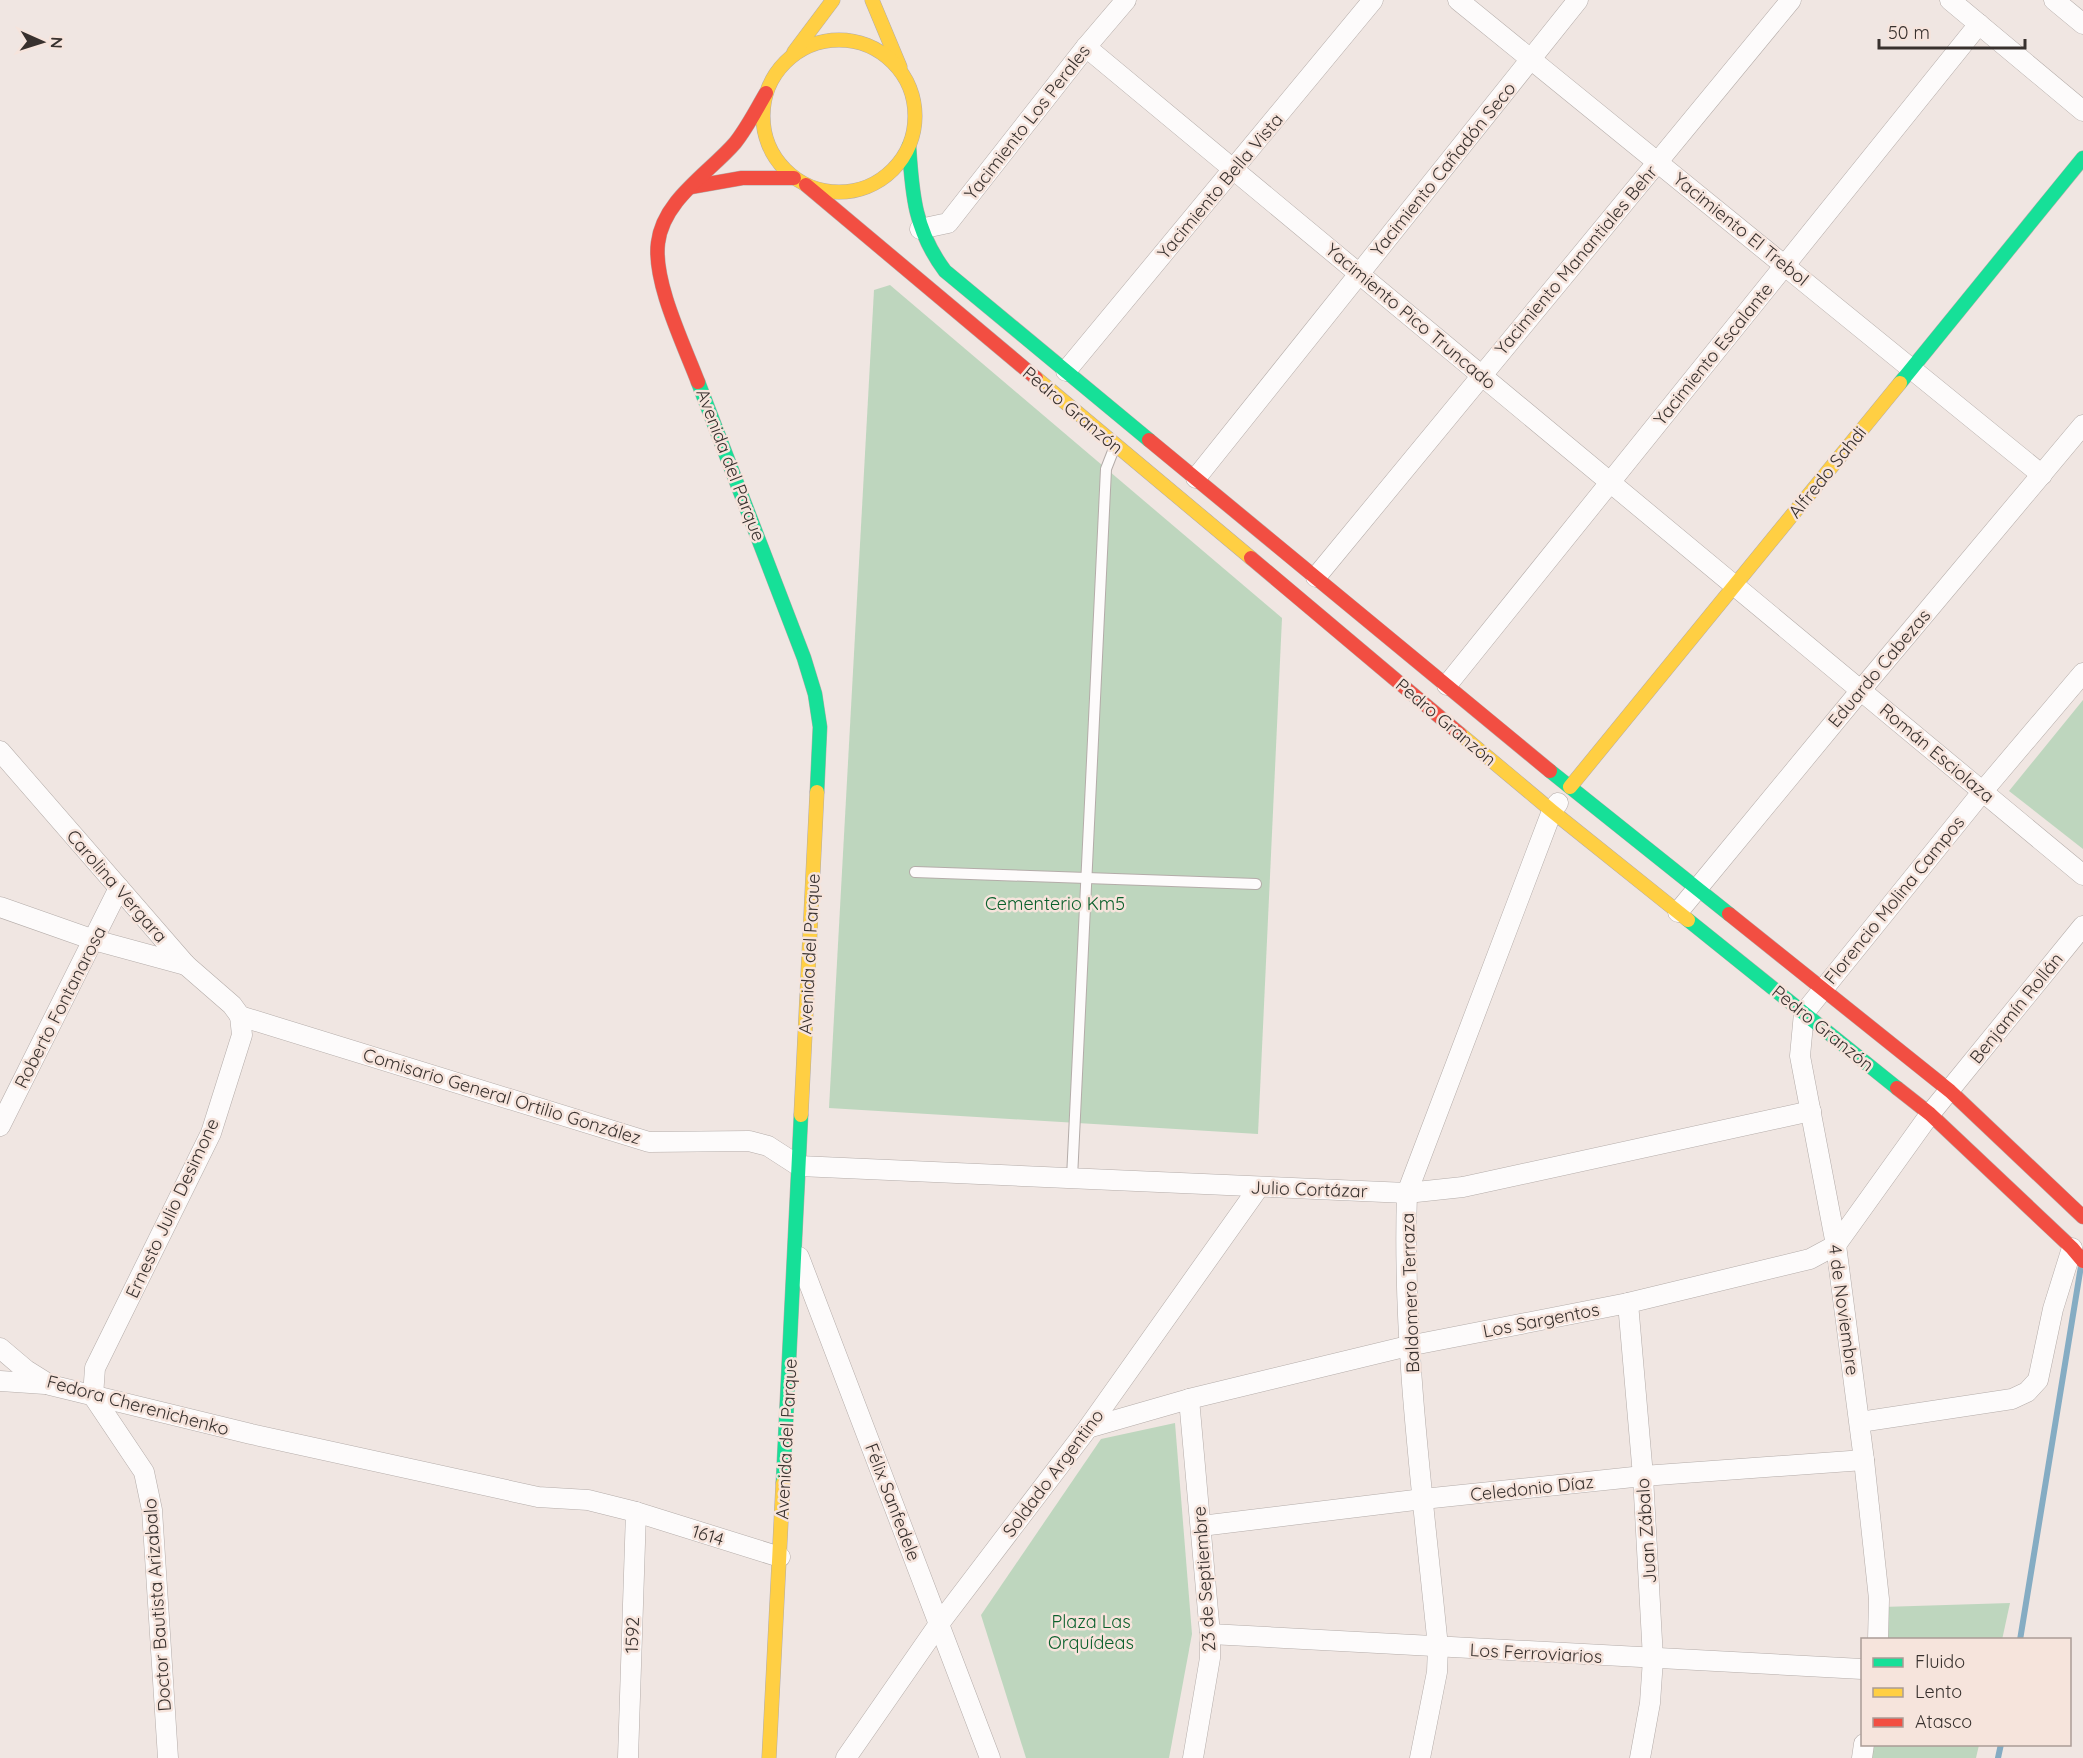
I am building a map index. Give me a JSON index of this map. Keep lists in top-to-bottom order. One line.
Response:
{"streets":{"main road":["Pedro Granzón","Avenida del Parque","Alfredo Sahdi"],"street":["Yacimiento Los Perales","Yacimiento Cañadón Seco","Yacimiento Bella Vista","Yacimiento El Trebol","Yacimiento Manantiales Behr","Yacimiento Pico Truncado","Yacimiento Escalante","Eduardo Cabezas","Román Esciolaza","Carolina Vergara","Florencio Molina Campos","Roberto Fontanarosa","Benjamín Rollán","Comisario General Ortilio González","Julio Cortázar","Ernesto Julio Desimone","Baldomero Terraza","4 de Noviembre","Los Sargentos","Fedora Cherenichenko","Soldado Argentino","Celedonio Díaz","Félix Sanfedele","Juan Zábalo","1614","23 de Septiembre","Doctor Bautista Arizabalo","1592","Los Ferroviarios"]},"crossings":[["Yacimiento Los Perales","Yacimiento Pico Truncado"],["Yacimiento Los Perales","Pedro Granzón"],["Yacimiento Cañadón Seco","Yacimiento El Trebol"],["Yacimiento Cañadón Seco","Yacimiento Pico Truncado"],["Yacimiento Cañadón Seco","Pedro Granzón"],["Yacimiento Bella Vista","Yacimiento Pico Truncado"],["Yacimiento Bella Vista","Pedro Granzón"],["Yacimiento El Trebol","Yacimiento Manantiales Behr"],["Yacimiento El Trebol","Yacimiento Escalante"],["Yacimiento El Trebol","Alfredo Sahdi"],["Yacimiento El Trebol","Eduardo Cabezas"],["Yacimiento Manantiales Behr","Yacimiento Pico Truncado"],["Yacimiento Manantiales Behr","Pedro Granzón"],["Yacimiento Pico Truncado","Yacimiento Escalante"],["Yacimiento Pico Truncado","Alfredo Sahdi"],["Yacimiento Pico Truncado","Román Esciolaza"],["Yacimiento Escalante","Pedro Granzón"],["Pedro Granzón","Avenida del Parque"],["Pedro Granzón","Alfredo Sahdi"],["Pedro Granzón","Eduardo Cabezas"],["Pedro Granzón","Florencio Molina Campos"],["Pedro Granzón","Benjamín Rollán"],["Pedro Granzón","Baldomero Terraza"],["Pedro Granzón","4 de Noviembre"],["Pedro Granzón","Los Sargentos"],["Avenida del Parque","Comisario General Ortilio González"],["Avenida del Parque","Julio Cortázar"],["Avenida del Parque","Félix Sanfedele"],["Avenida del Parque","1614"],["Alfredo Sahdi","Román Esciolaza"],["Alfredo Sahdi","Baldomero Terraza"],["Eduardo Cabezas","Román Esciolaza"],["Román Esciolaza","Florencio Molina Campos"],["Carolina Vergara","Roberto Fontanarosa"],["Carolina Vergara","Comisario General Ortilio González"],["Carolina Vergara","Ernesto Julio Desimone"],["Benjamín Rollán","Los Sargentos"],["Comisario General Ortilio González","Julio Cortázar"],["Comisario General Ortilio González","Ernesto Julio Desimone"],["Julio Cortázar","Baldomero Terraza"],["Julio Cortázar","4 de Noviembre"],["Julio Cortázar","Soldado Argentino"],["Ernesto Julio Desimone","Fedora Cherenichenko"],["Ernesto Julio Desimone","Doctor Bautista Arizabalo"],["Baldomero Terraza","Los Sargentos"],["Baldomero Terraza","Celedonio Díaz"],["Baldomero Terraza","Los Ferroviarios"],["4 de Noviembre","Los Sargentos"],["4 de Noviembre","Celedonio Díaz"],["Los Sargentos","Soldado Argentino"],["Los Sargentos","Juan Zábalo"],["Los Sargentos","23 de Septiembre"],["Fedora Cherenichenko","1614"],["Fedora Cherenichenko","Doctor Bautista Arizabalo"],["Fedora Cherenichenko","1592"],["Soldado Argentino","Félix Sanfedele"],["Celedonio Díaz","Juan Zábalo"],["Celedonio Díaz","23 de Septiembre"],["Juan Zábalo","Los Ferroviarios"],["1614","1592"],["23 de Septiembre","Los Ferroviarios"]],"parks":["Cementerio Km5","Plaza Las Orquídeas"],"legend":["Fluido","Lento","Atasco"],"scale_bar":"50 m","north":"right"}
